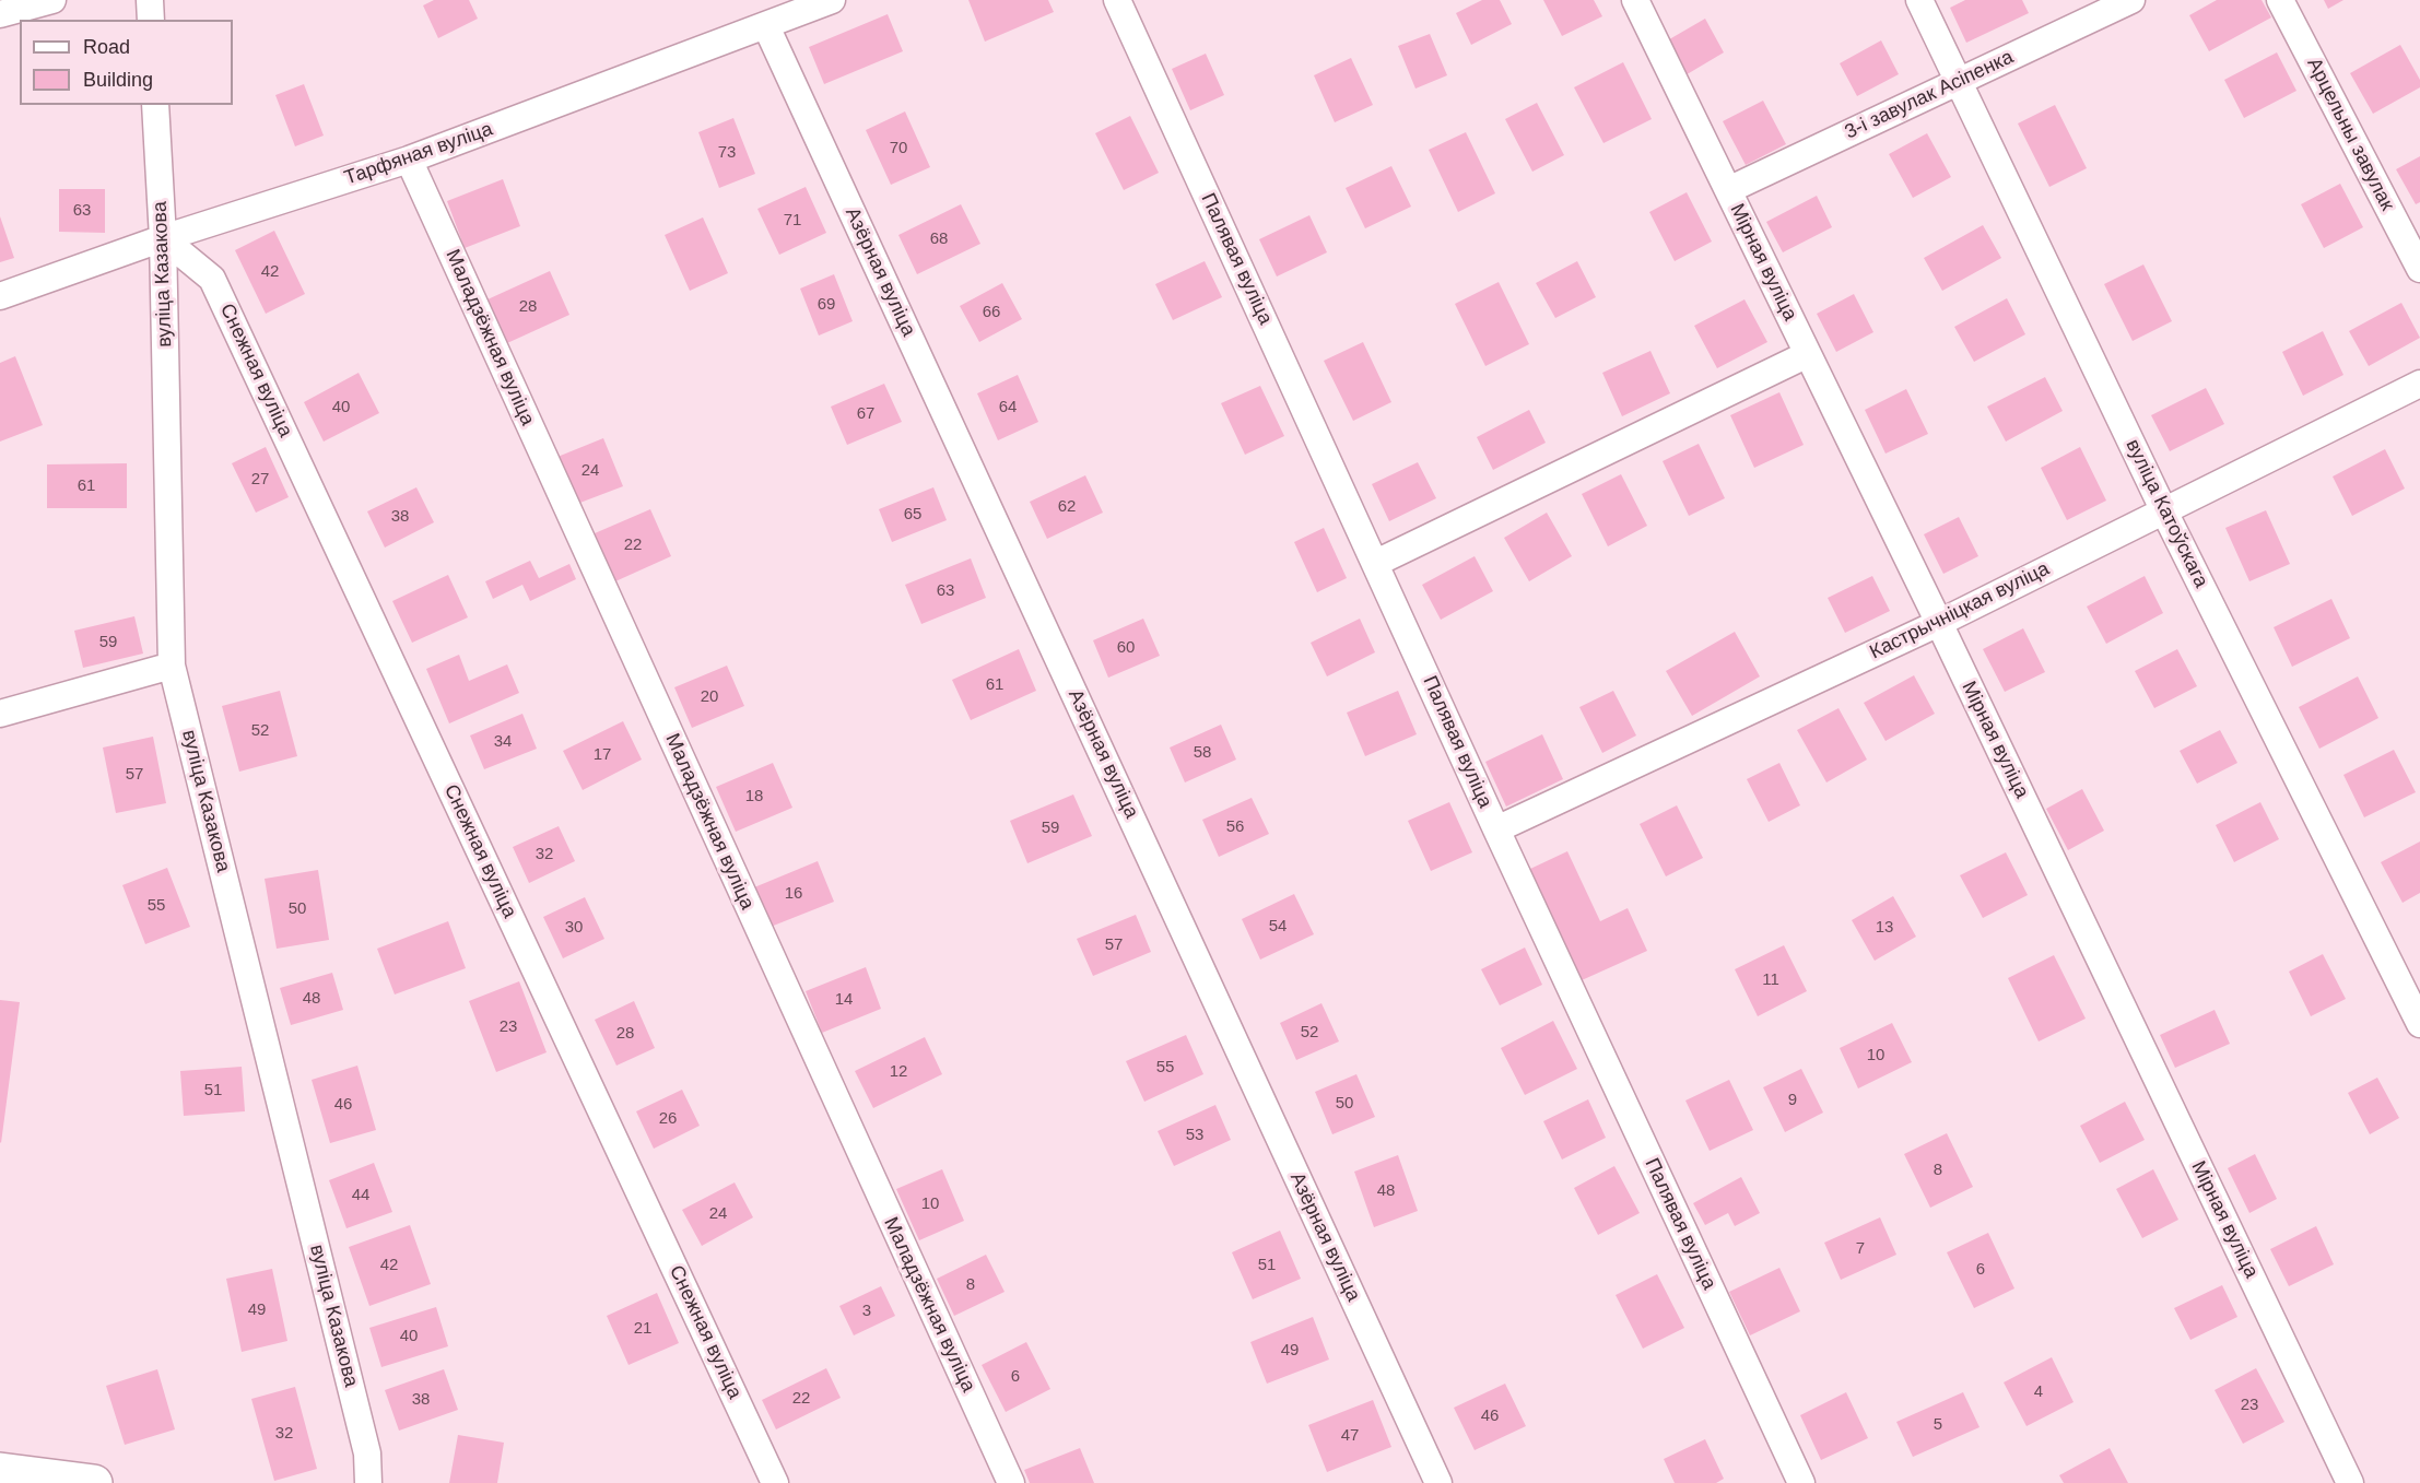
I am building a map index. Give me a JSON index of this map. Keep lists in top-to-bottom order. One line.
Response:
{"streets":{"street":["3-і завулак Асіпенка","Арцельны завулак","Тарфяная вуліца","Палявая вуліца","Мірная вуліца","Азёрная вуліца","вуліца Казакова","Маладзёжная вуліца","Снежная вуліца","вуліца Катоўскага","Кастрычніцкая вуліца"]},"crossings":[["3-і завулак Асіпенка","Мірная вуліца"],["3-і завулак Асіпенка","вуліца Катоўскага"],["Тарфяная вуліца","Азёрная вуліца"],["Тарфяная вуліца","вуліца Казакова"],["Тарфяная вуліца","Маладзёжная вуліца"],["Тарфяная вуліца","Снежная вуліца"],["Палявая вуліца","Кастрычніцкая вуліца"],["Мірная вуліца","Кастрычніцкая вуліца"],["вуліца Казакова","Снежная вуліца"],["вуліца Катоўскага","Кастрычніцкая вуліца"]],"house_numbers":["70","73","63","71","68","42","69","28","66","40","64","67","24","27","61","62","65","38","22","63","59","60","61","20","52","34","58","17","57","18","56","59","32","16","55","50","54","30","13","57","11","48","14","23","52","28","10","55","12","51","9","50","46","26","53","8","48","44","10","24","7","42","51","6","8","49","3","21","40","49","6","4","22","38","23","46","5","32","47"],"legend":["Road","Building"]}
